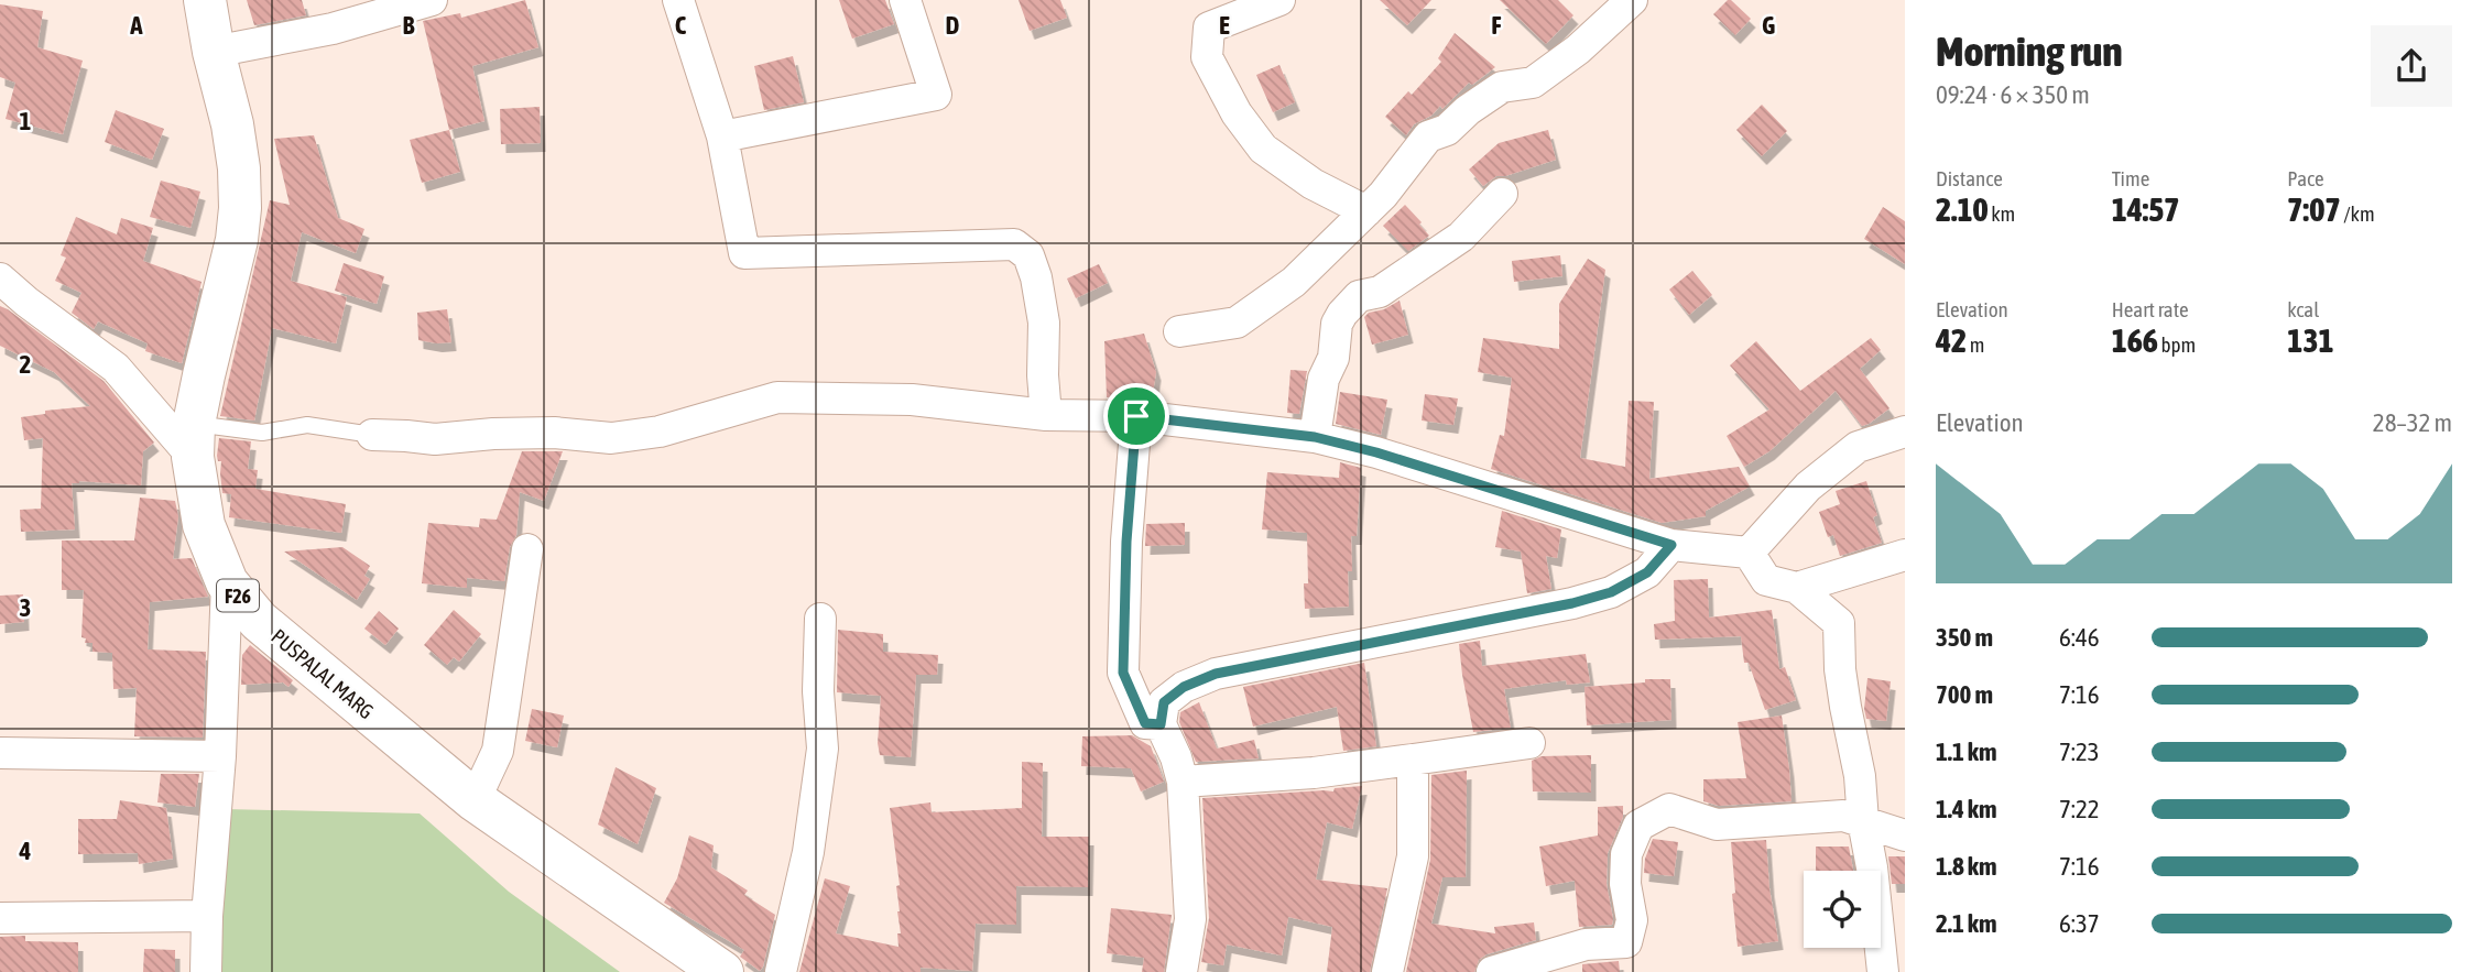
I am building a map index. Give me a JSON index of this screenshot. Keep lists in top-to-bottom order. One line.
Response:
{"streets":{"main road":["F26","PUSPALAL MARG"]},"page":{"heading":["Morning run","09:24 · 6 × 350 m"],"stats":[["Distance","2.10 km"],["Time","14:57"],["Pace","7:07 /km"],["Elevation","42 m"],["Heart rate","166 bpm"],["kcal","131"]],"chart":["Elevation","28–32 m"],"list":[{"name":"350 m","note":"6:46"},{"name":"700 m","note":"7:16"},{"name":"1.1 km","note":"7:23"},{"name":"1.4 km","note":"7:22"},{"name":"1.8 km","note":"7:16"},{"name":"2.1 km","note":"6:37"}]},"grid":{"columns":["A","B","C","D","E","F","G"],"rows":["1","2","3","4"]}}
